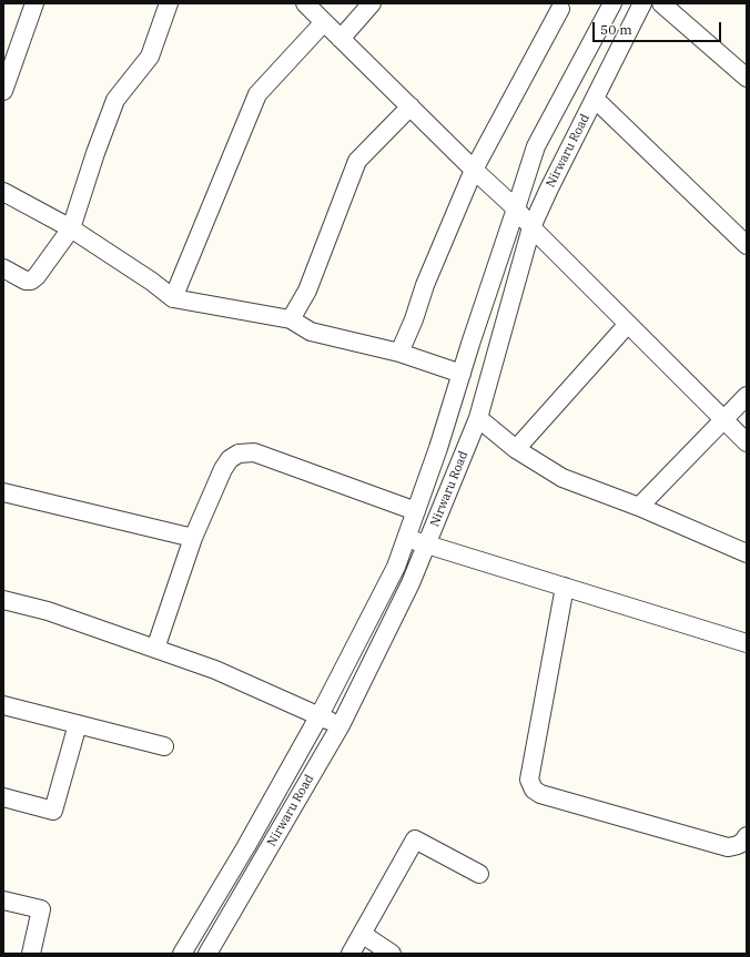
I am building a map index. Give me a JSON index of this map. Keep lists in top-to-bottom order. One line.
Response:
{"streets":{"street":["Nirwaru Road"]},"scale_bar":"50 m"}
